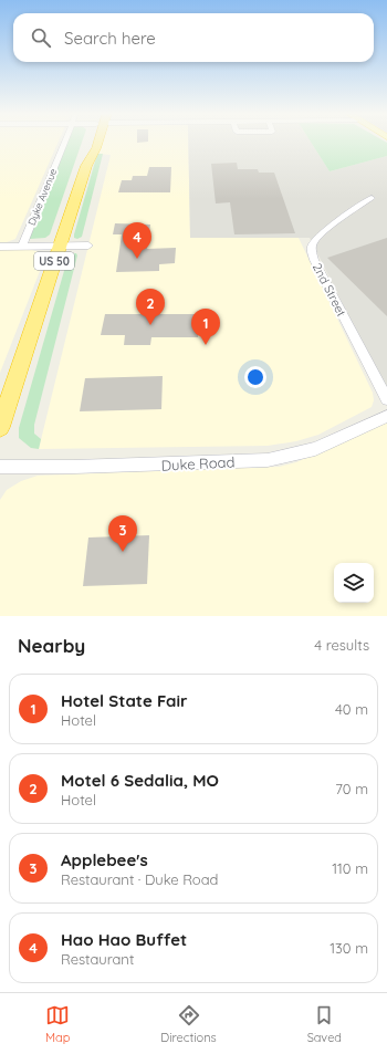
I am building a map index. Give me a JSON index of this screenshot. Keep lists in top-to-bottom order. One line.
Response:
{"streets":{"highway":["US 50"],"street":["Dyke Avenue","2nd Street","Duke Road"]},"page":{"search":"Search here","pins":["4","2","1","3"],"heading":["Nearby","4 results"],"list":[{"mark":"1","name":"Hotel State Fair","note":"Hotel","value":"40 m"},{"mark":"2","name":"Motel 6 Sedalia, MO","note":"Hotel","value":"70 m"},{"mark":"3","name":"Applebee's","note":"Restaurant · Duke Road","value":"110 m"},{"mark":"4","name":"Hao Hao Buffet","note":"Restaurant","value":"130 m"}],"nav":["Map","Directions","Saved"]}}
